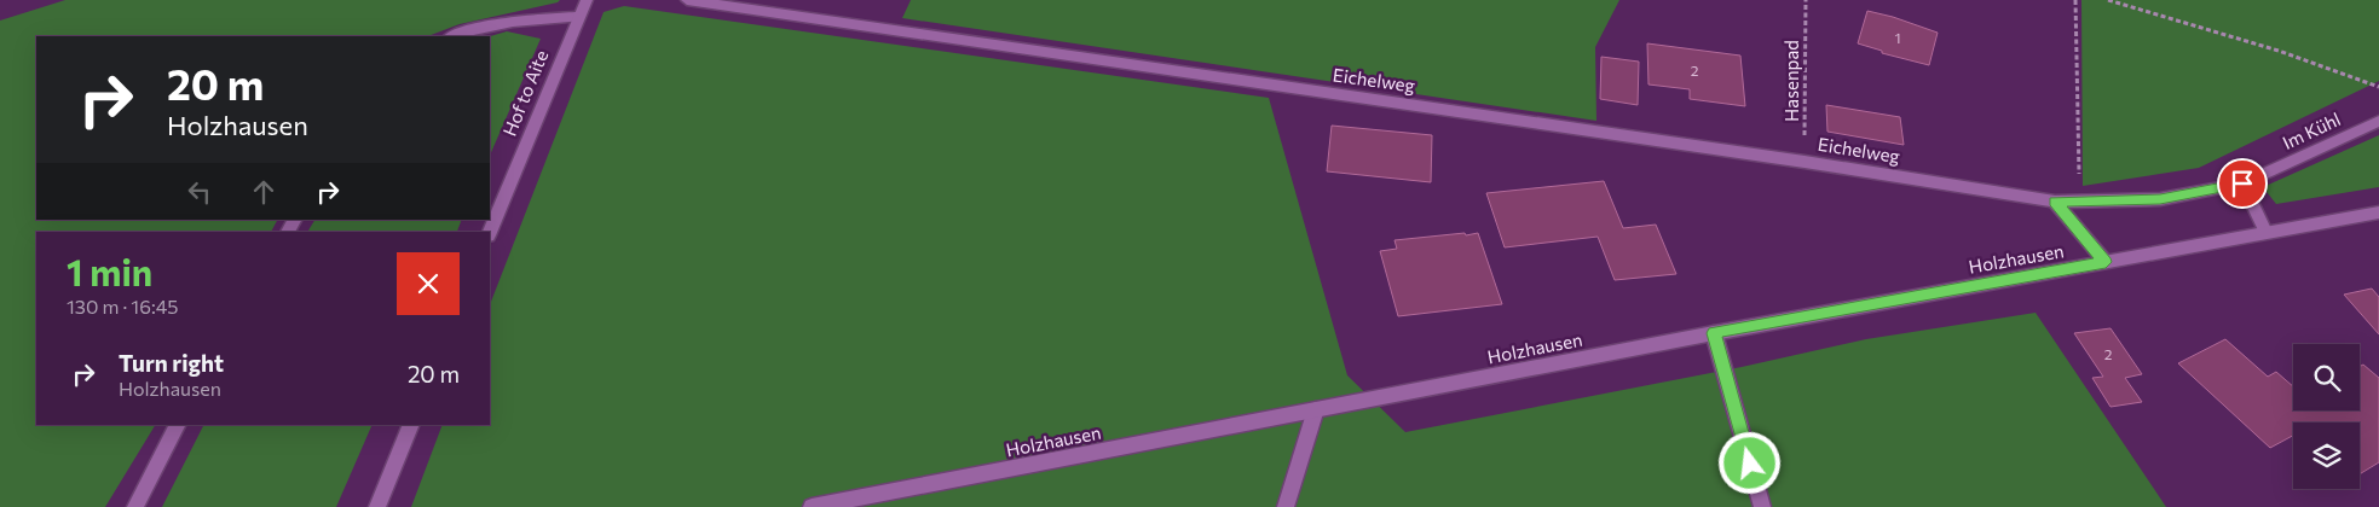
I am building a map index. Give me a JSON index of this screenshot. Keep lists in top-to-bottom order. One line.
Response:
{"streets":{"street":["Eichelweg","Hof to Aite","Im Kühl","Holzhausen"],"path":["Hasenpad"]},"crossings":[["Eichelweg","Hasenpad"],["Eichelweg","Im Kühl"]],"house_numbers":["1","2","2"],"page":{"turn":["20 m","Holzhausen"],"heading":["1 min","130 m · 16:45"],"list":[{"name":"Turn right","note":"Holzhausen","value":"20 m"}]}}
